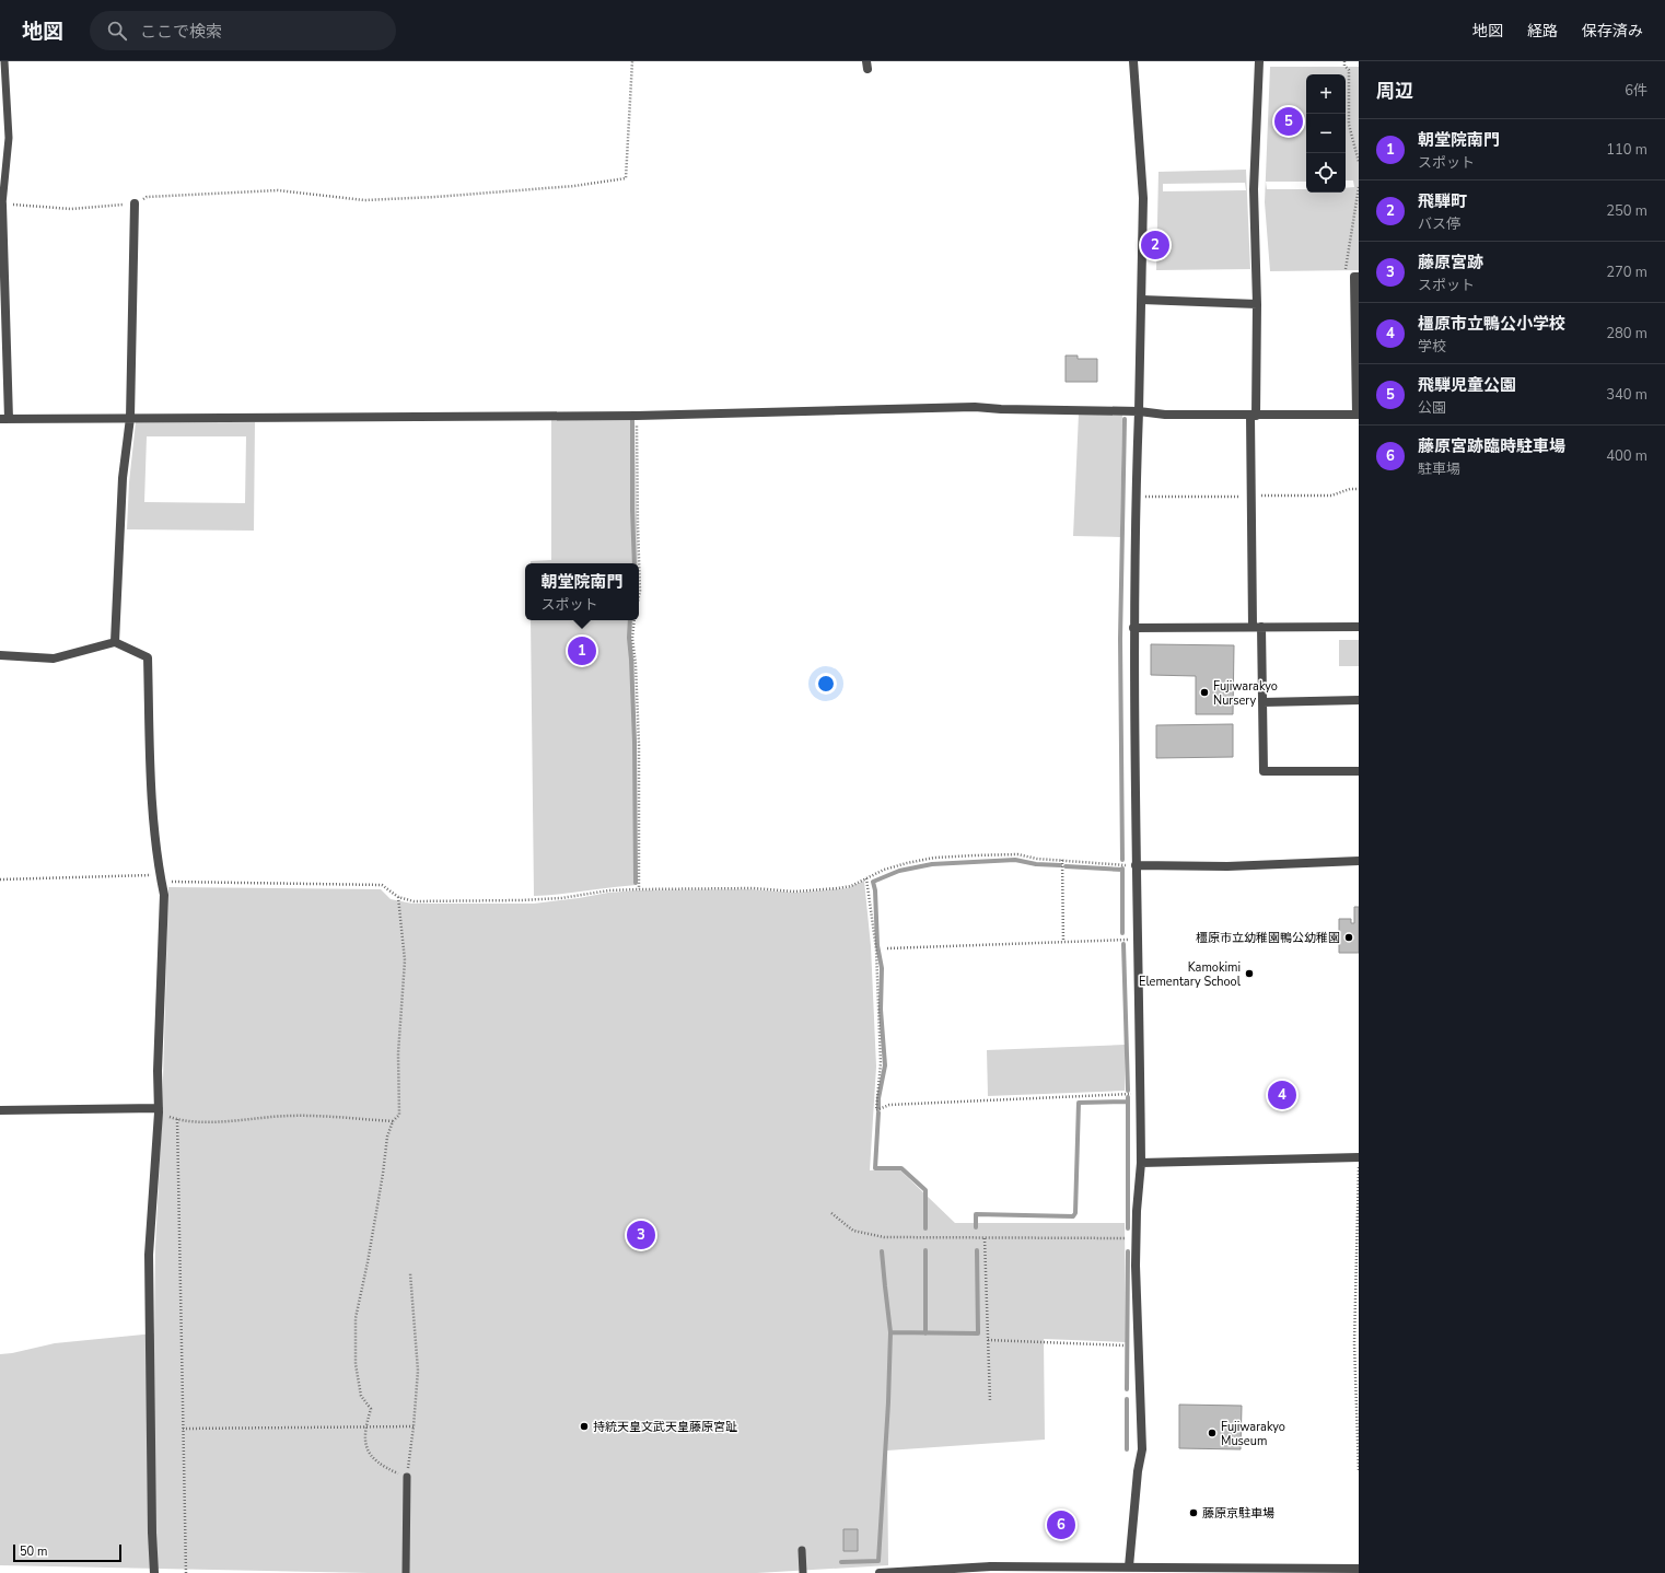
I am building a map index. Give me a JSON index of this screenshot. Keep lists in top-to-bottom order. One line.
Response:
{"places":["Fujiwarakyo Nursery","橿原市立幼稚園鴨公幼稚園","Kamokimi Elementary School","持統天皇文武天皇藤原宮趾","Fujiwarakyo Museum","藤原京駐車場"],"scale_bar":"50 m","page":{"header":"地図","search":"ここで検索","nav":["地図","経路","保存済み"],"heading":["周辺","6件"],"map_buttons":["+","−"],"pins":["5","2","1","4","3","6"],"list":[{"mark":"1","name":"朝堂院南門","note":"スポット","value":"110 m"},{"mark":"2","name":"飛騨町","note":"バス停","value":"250 m"},{"mark":"3","name":"藤原宮跡","note":"スポット","value":"270 m"},{"mark":"4","name":"橿原市立鴨公小学校","note":"学校","value":"280 m"},{"mark":"5","name":"飛騨児童公園","note":"公園","value":"340 m"},{"mark":"6","name":"藤原宮跡臨時駐車場","note":"駐車場","value":"400 m"}],"popup":["朝堂院南門","スポット"],"scale":"50 m"}}
